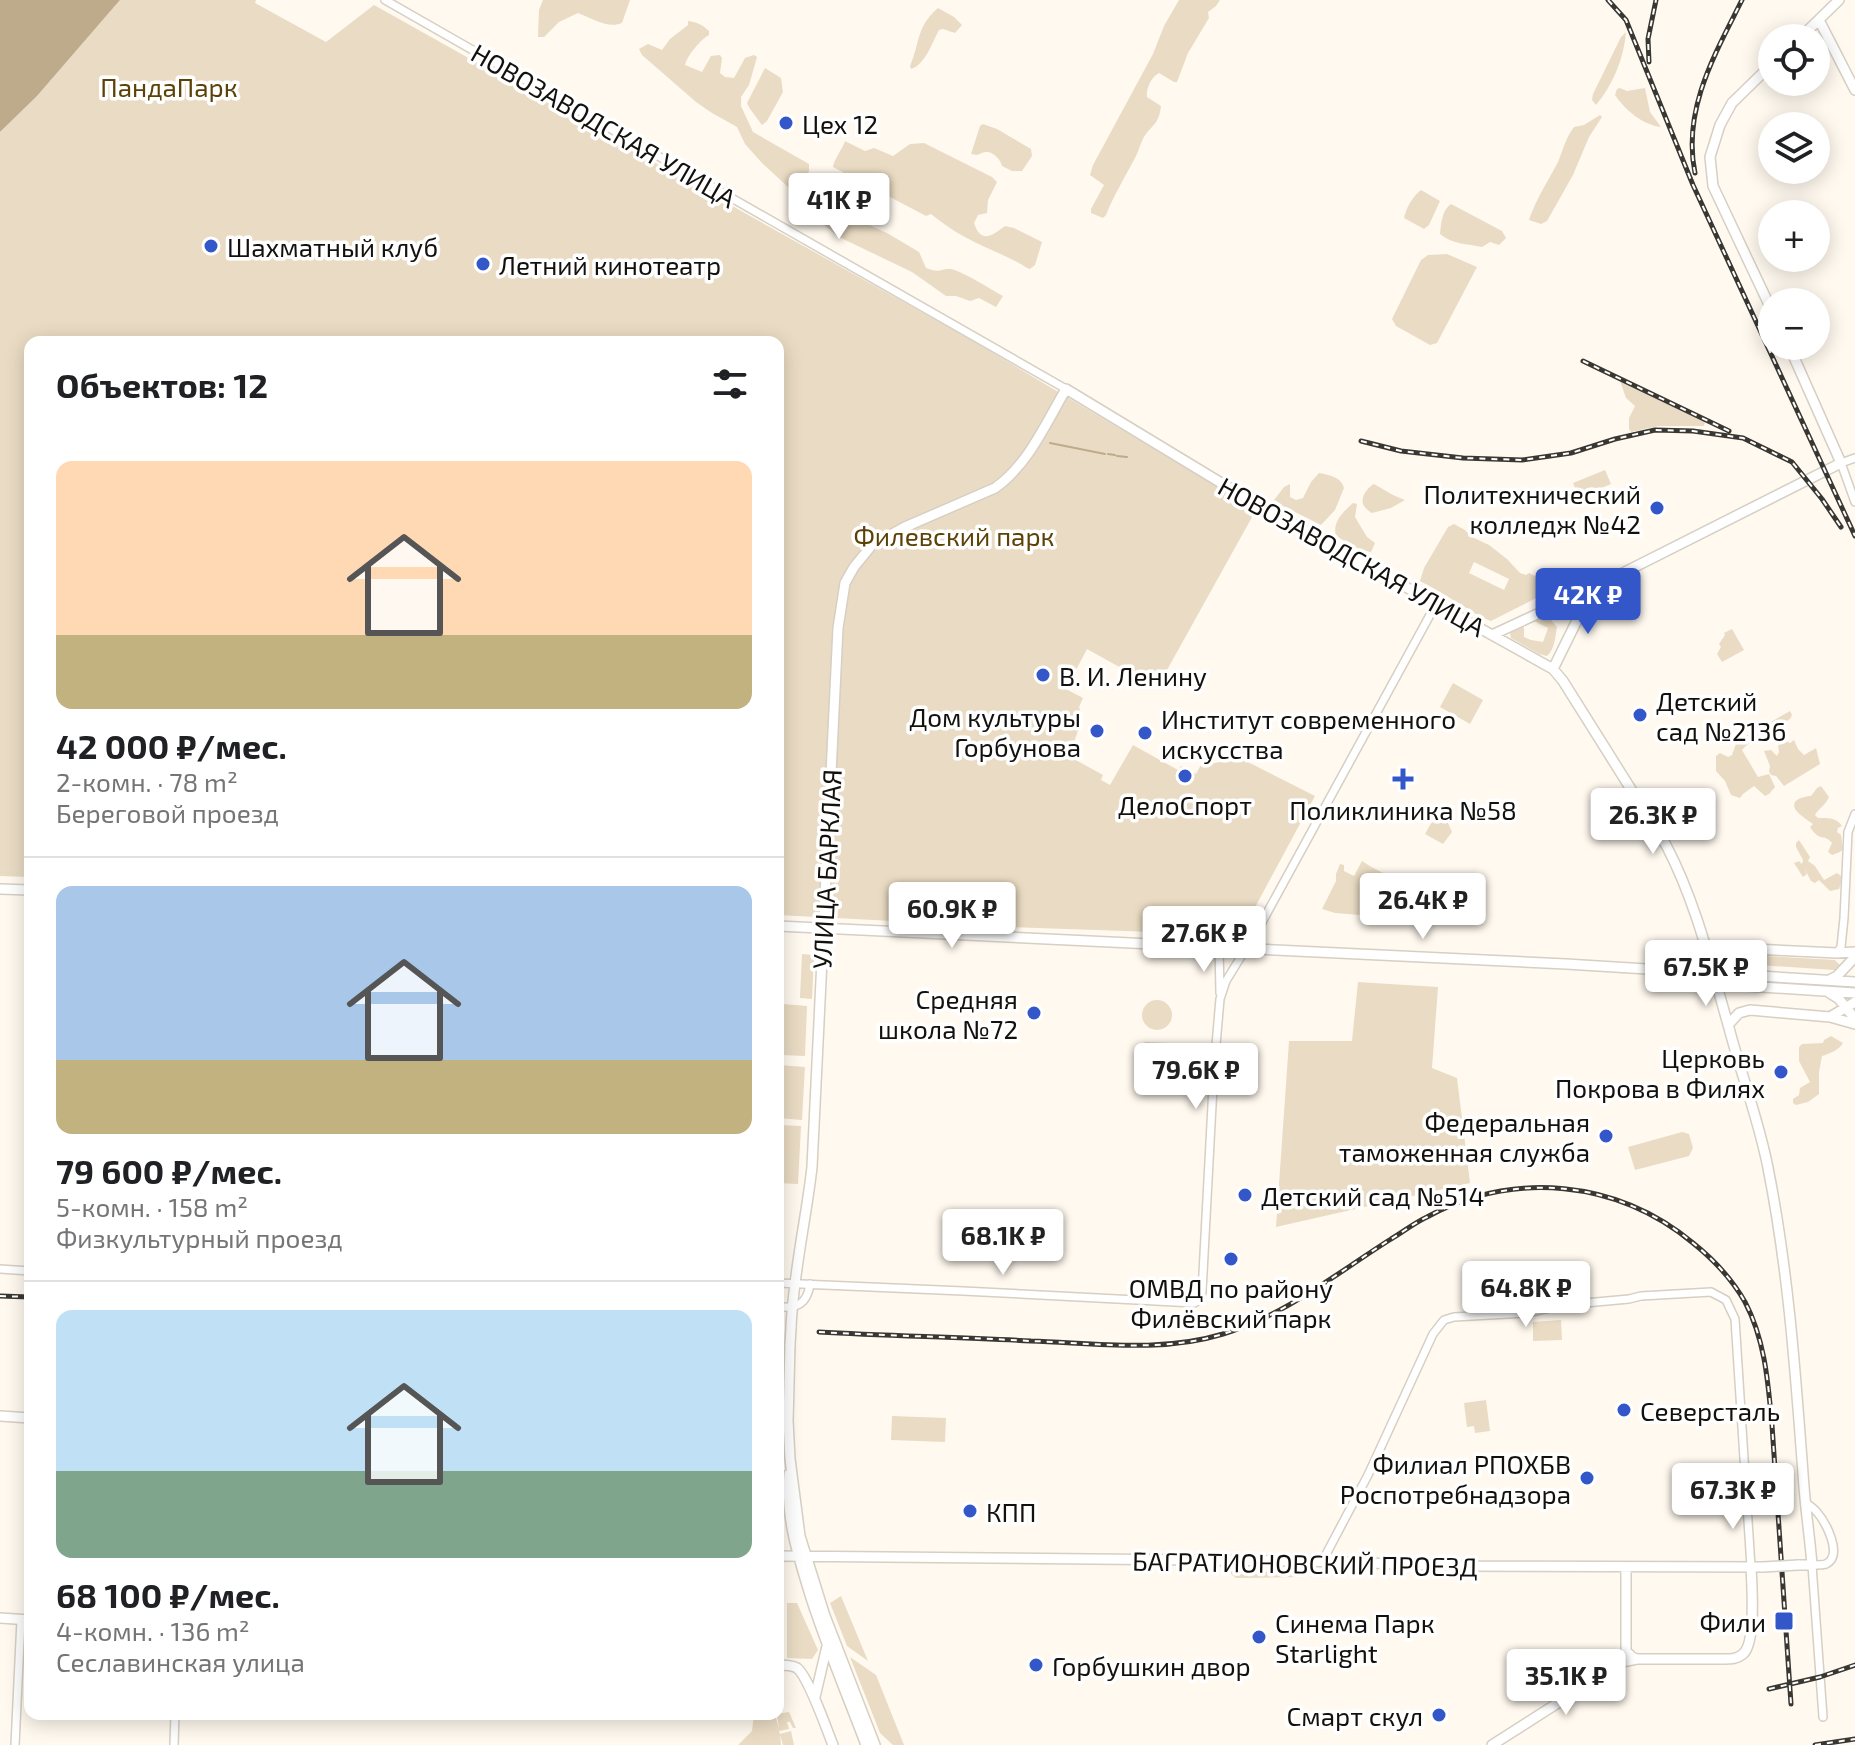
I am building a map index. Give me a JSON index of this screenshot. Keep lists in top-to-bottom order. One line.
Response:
{"streets":{"street":["НОВОЗАВОДСКАЯ УЛИЦА","УЛИЦА БАРКЛАЯ","БАГРАТИОНОВСКИЙ ПРОЕЗД"]},"crossings":[["НОВОЗАВОДСКАЯ УЛИЦА","УЛИЦА БАРКЛАЯ"],["НОВОЗАВОДСКАЯ УЛИЦА","БАГРАТИОНОВСКИЙ ПРОЕЗД"],["УЛИЦА БАРКЛАЯ","БАГРАТИОНОВСКИЙ ПРОЕЗД"]],"parks":["ПандаПарк","Филевский парк"],"places":{"other":["Цех 12","Шахматный клуб","Летний кинотеатр","Политехнический колледж №42","В. И. Ленину","Детский сад №2136","Дом культуры Горбунова","Институт современного искусства","ДелоСпорт","Средняя школа №72","Церковь Покрова в Филях","Федеральная таможенная служба","Детский сад №514","ОМВД по району Филёвский парк","Северсталь","Филиал РПОХБВ Роспотребнадзора","КПП","Синема Парк Starlight","Горбушкин двор","Смарт скул"],"health":["Поликлиника №58"],"transit":["Фили"]},"page":{"map_buttons":["+","−"],"price":["41K ₽","42K ₽","26.3K ₽","26.4K ₽","60.9K ₽","27.6K ₽","67.5K ₽","79.6K ₽","68.1K ₽","64.8K ₽","67.3K ₽","35.1K ₽"],"heading":"Объектов: 12","list":[{"name":"42 000 ₽/мес.","note":"2-комн. · 78 m² · Береговой проезд"},{"name":"79 600 ₽/мес.","note":"5-комн. · 158 m² · Физкультурный проезд"},{"name":"68 100 ₽/мес.","note":"4-комн. · 136 m² · Сеславинская улица"}]}}
